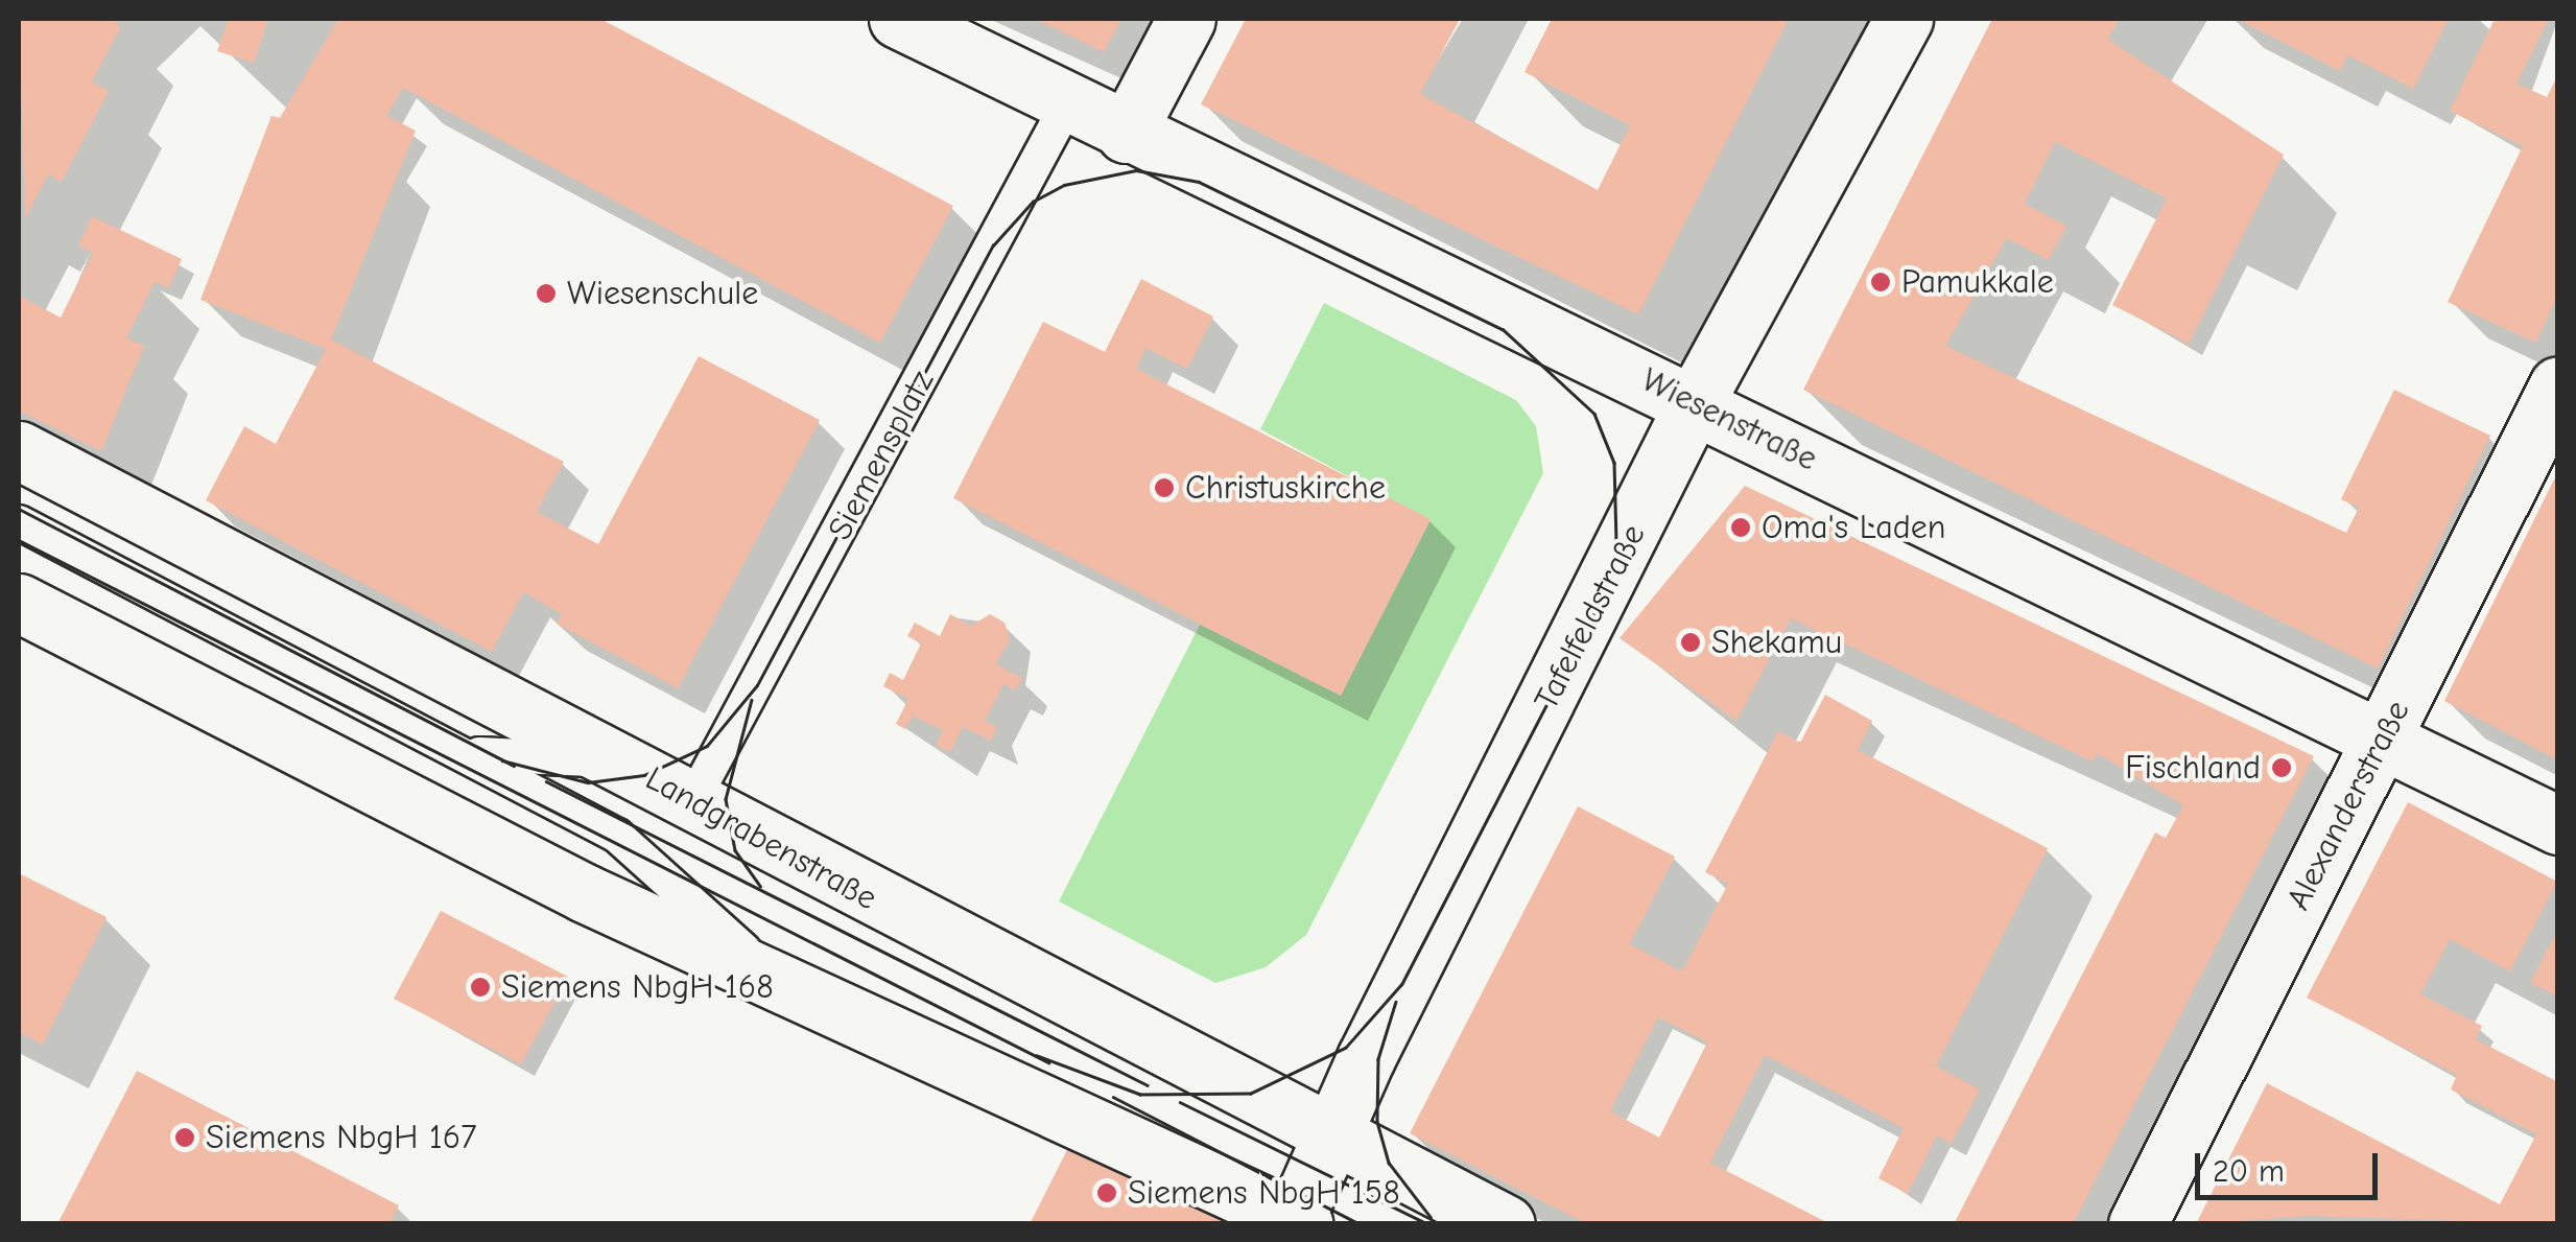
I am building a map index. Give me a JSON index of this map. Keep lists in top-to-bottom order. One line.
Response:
{"streets":{"street":["Wiesenstraße","Tafelfeldstraße","Alexanderstraße","Landgrabenstraße"],"lane":["Siemensplatz"]},"crossings":[["Wiesenstraße","Siemensplatz"],["Wiesenstraße","Tafelfeldstraße"],["Wiesenstraße","Alexanderstraße"],["Siemensplatz","Landgrabenstraße"],["Tafelfeldstraße","Landgrabenstraße"]],"places":["Pamukkale","Wiesenschule","Christuskirche","Oma's Laden","Shekamu","Fischland","Siemens NbgH 168","Siemens NbgH 167","Siemens NbgH 158"],"scale_bar":"20 m"}
